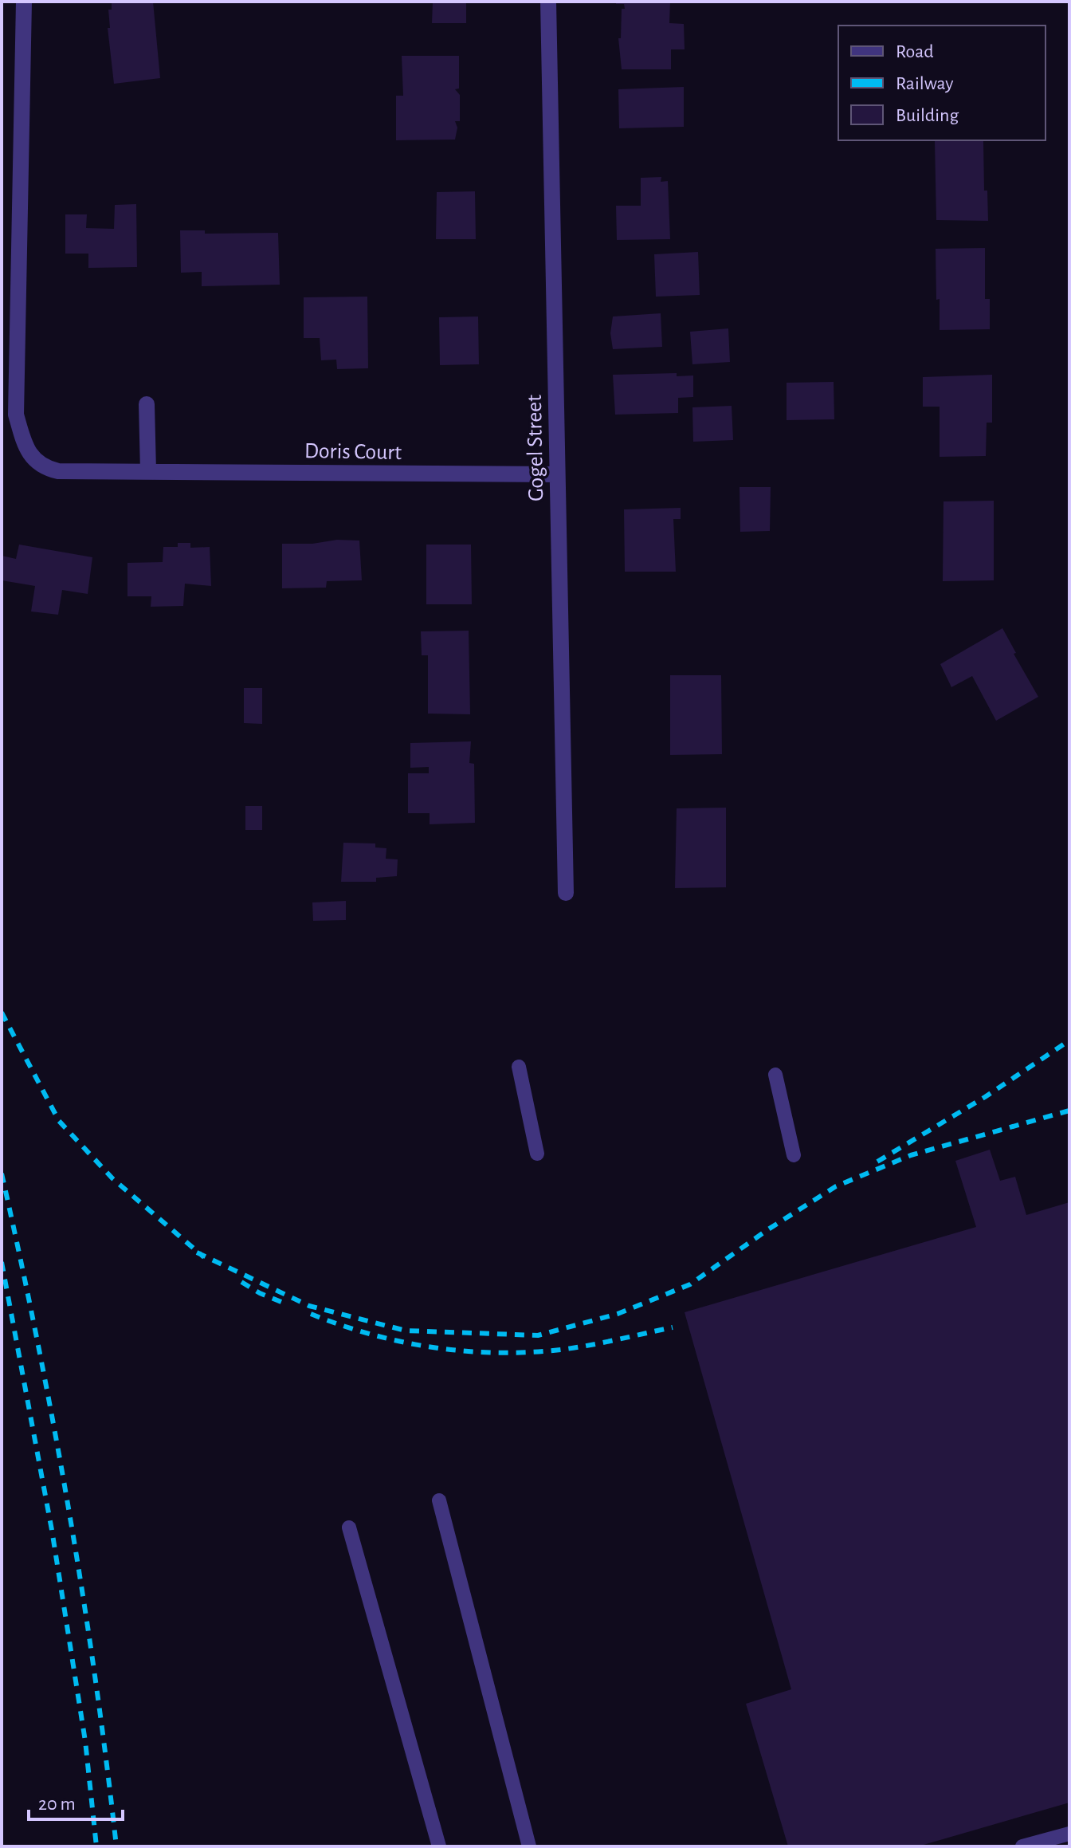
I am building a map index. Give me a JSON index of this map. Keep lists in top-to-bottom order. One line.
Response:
{"streets":{"street":["Gogel Street","Doris Court"]},"crossings":[["Gogel Street","Doris Court"]],"legend":["Road","Railway","Building"],"scale_bar":"20 m"}
